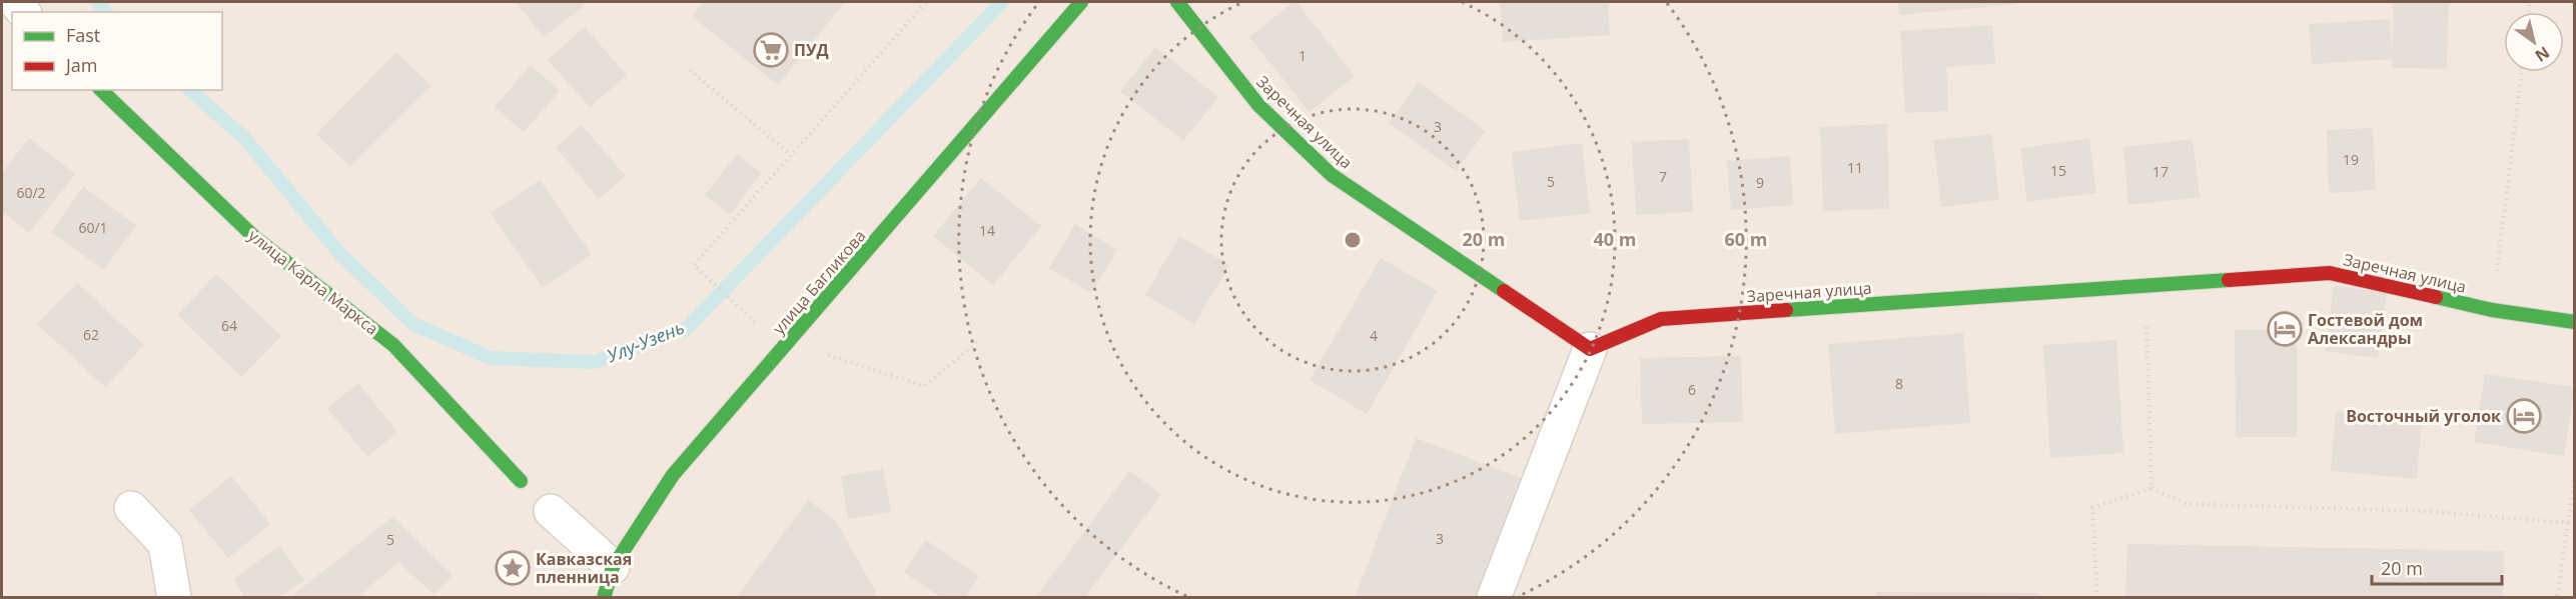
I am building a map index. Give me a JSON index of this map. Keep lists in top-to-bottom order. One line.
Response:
{"streets":{"street":["Заречная улица","улица Карла Маркса","улица Багликова"]},"water":["Улу-Узень"],"places":{"supermarket":["ПУД"],"hotel":["Гостевой дом Александры","Восточный уголок"],"place":["Кавказская пленница"]},"house_numbers":["1","3","19","11","15","17","7","5","9","60/2","60/1","14","64","62","4","8","6","3","5"],"legend":["Fast","Jam"],"scale_bar":"20 m","north":"bottom right","rings":["20 m","40 m","60 m"]}
